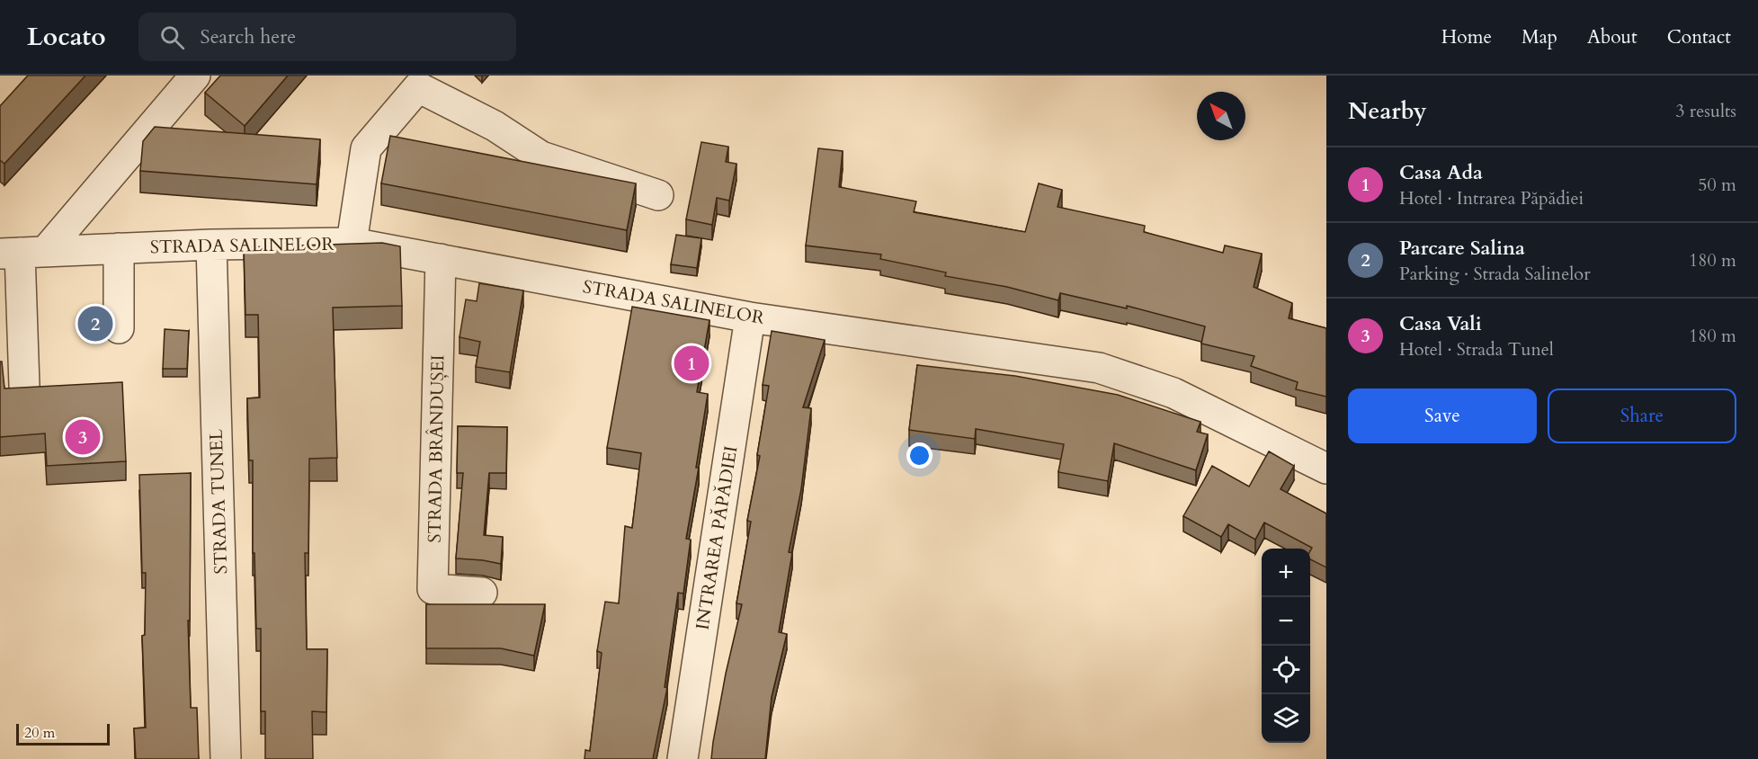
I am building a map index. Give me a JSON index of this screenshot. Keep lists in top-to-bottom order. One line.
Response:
{"streets":{"street":["STRADA SALINELOR","STRADA BRÂNDUȘEI","STRADA TUNEL","INTRAREA PĂPĂDIEI"]},"crossings":[["STRADA SALINELOR","STRADA BRÂNDUȘEI"],["STRADA SALINELOR","STRADA TUNEL"],["STRADA SALINELOR","INTRAREA PĂPĂDIEI"]],"scale_bar":"20 m","north":"top left","page":{"header":"Locato","search":"Search here","nav":["Home","Map","About","Contact"],"heading":["Nearby","3 results"],"list":[{"mark":"1","name":"Casa Ada","note":"Hotel · Intrarea Păpădiei","value":"50 m"},{"mark":"2","name":"Parcare Salina","note":"Parking · Strada Salinelor","value":"180 m"},{"mark":"3","name":"Casa Vali","note":"Hotel · Strada Tunel","value":"180 m"}],"pins":["2","1","3"],"buttons":["Save","Share"],"map_buttons":["+","−"],"scale":"20 m"}}
